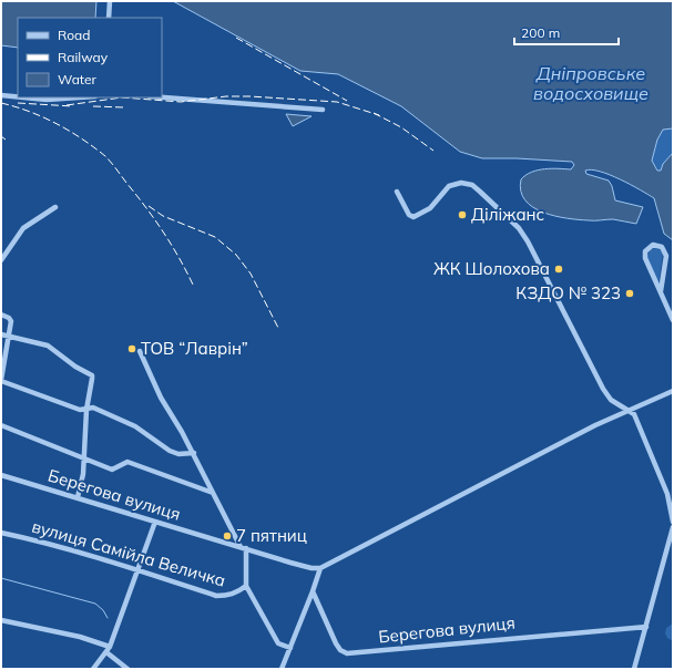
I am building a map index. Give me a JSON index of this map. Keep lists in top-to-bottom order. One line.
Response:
{"streets":{"street":["Берегова вулиця","вулиця Самійла Величка"]},"water":["Дніпровське водосховище"],"places":["Діліжанс","ЖК Шолохова","КЗДО № 323","ТОВ “Лаврін”","7 пятниц"],"legend":["Road","Railway","Water"],"scale_bar":"200 m"}
